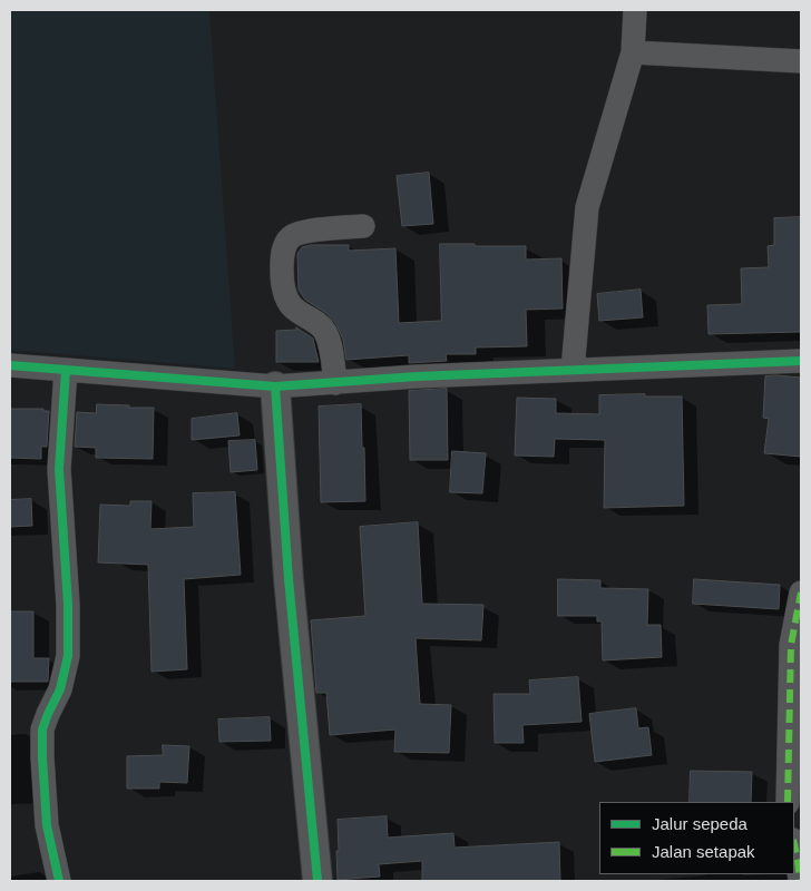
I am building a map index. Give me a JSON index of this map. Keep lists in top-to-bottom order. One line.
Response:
{"legend":["Jalur sepeda","Jalan setapak"]}
